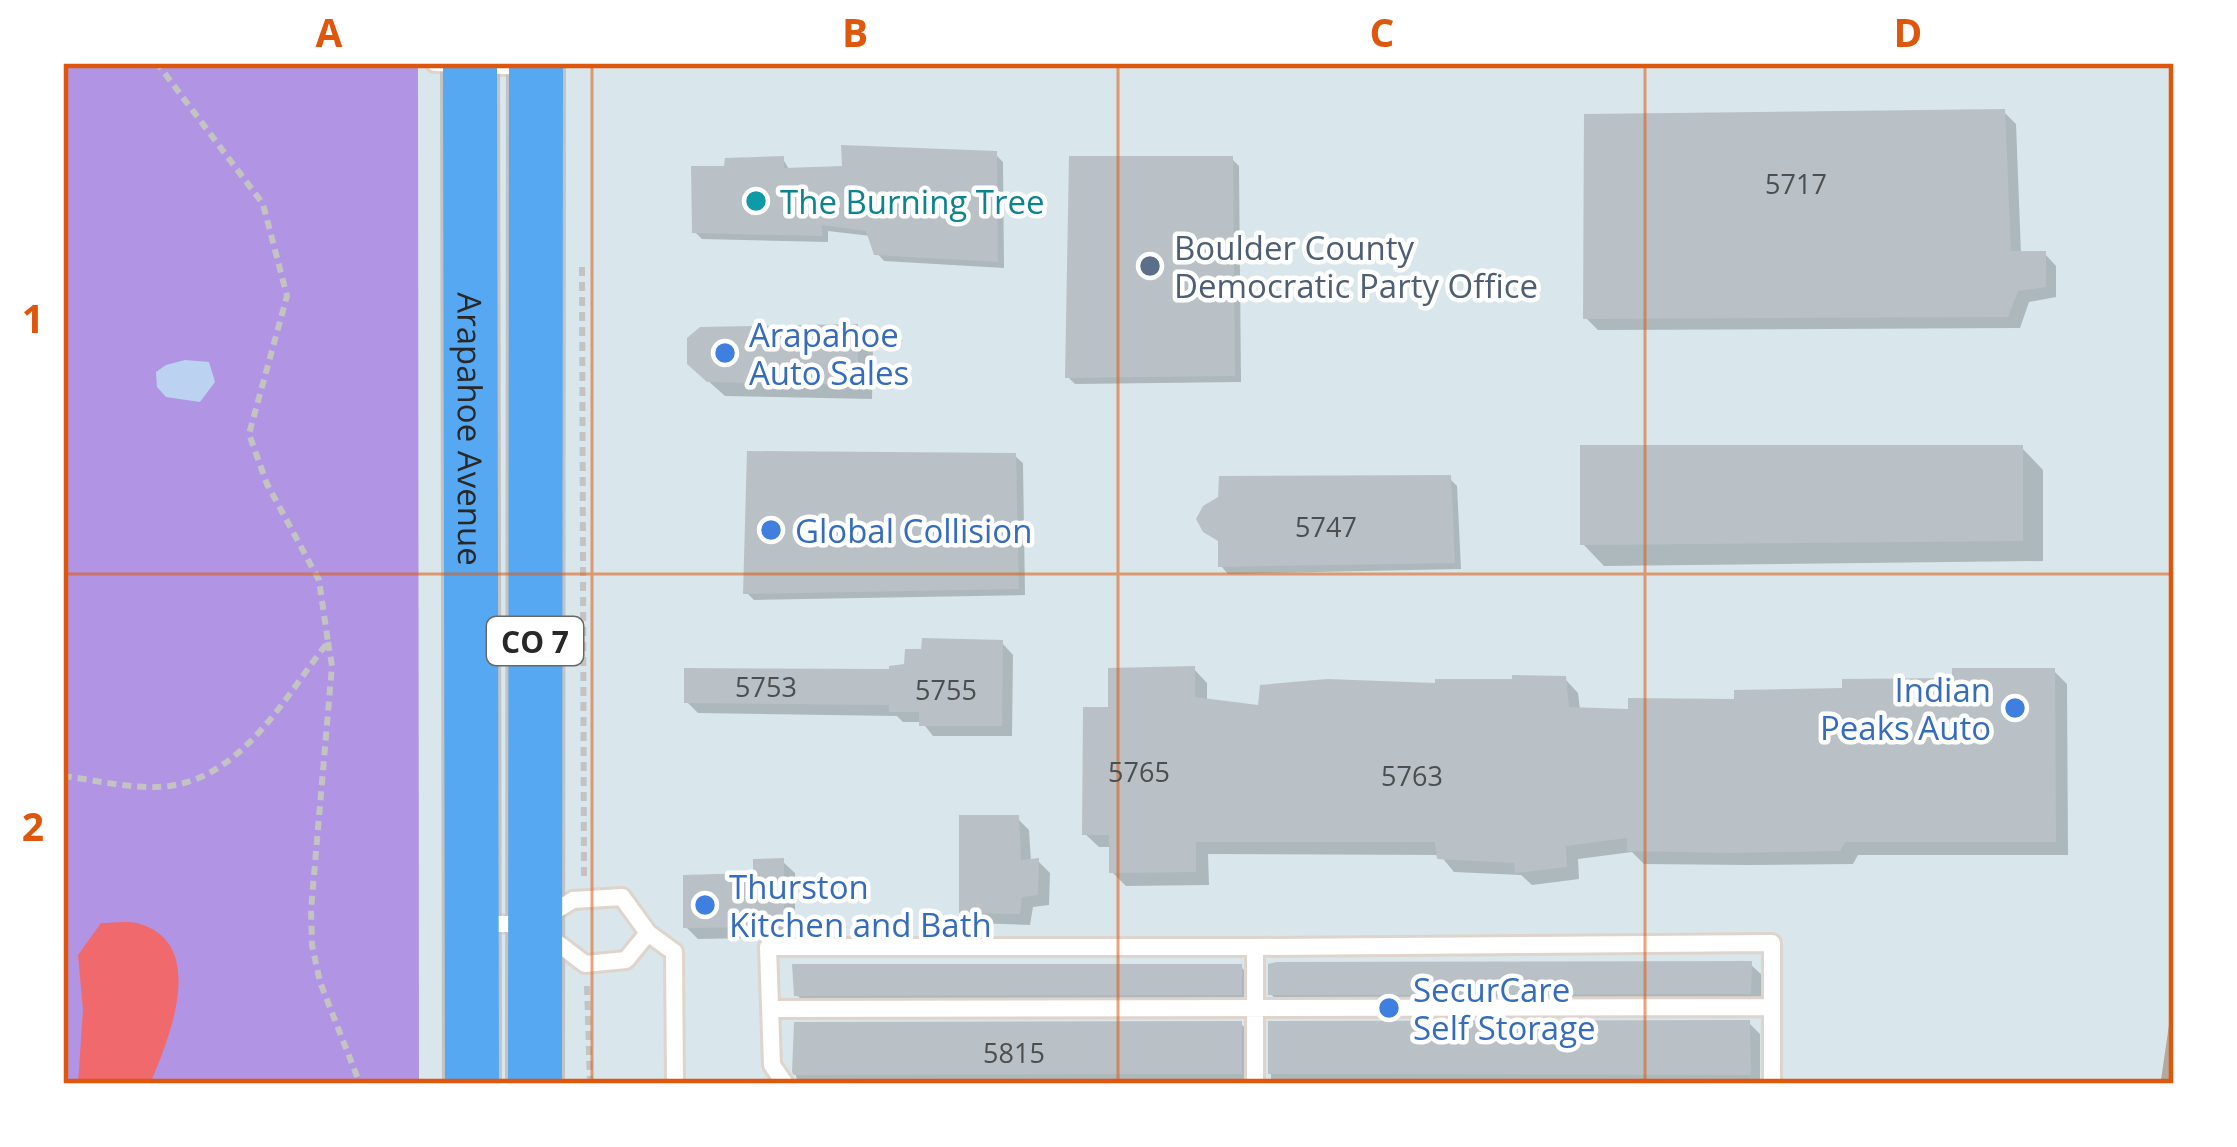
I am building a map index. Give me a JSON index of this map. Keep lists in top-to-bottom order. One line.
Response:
{"streets":{"main road":["Arapahoe Avenue","CO 7"]},"places":["The Burning Tree","Boulder County Democratic Party Office","Arapahoe Auto Sales","Global Collision","Indian Peaks Auto","Thurston Kitchen and Bath","SecurCare Self Storage"],"house_numbers":["5717","5747","5753","5755","5765","5763","5815"],"grid":{"columns":["A","B","C","D"],"rows":["1","2"]}}
